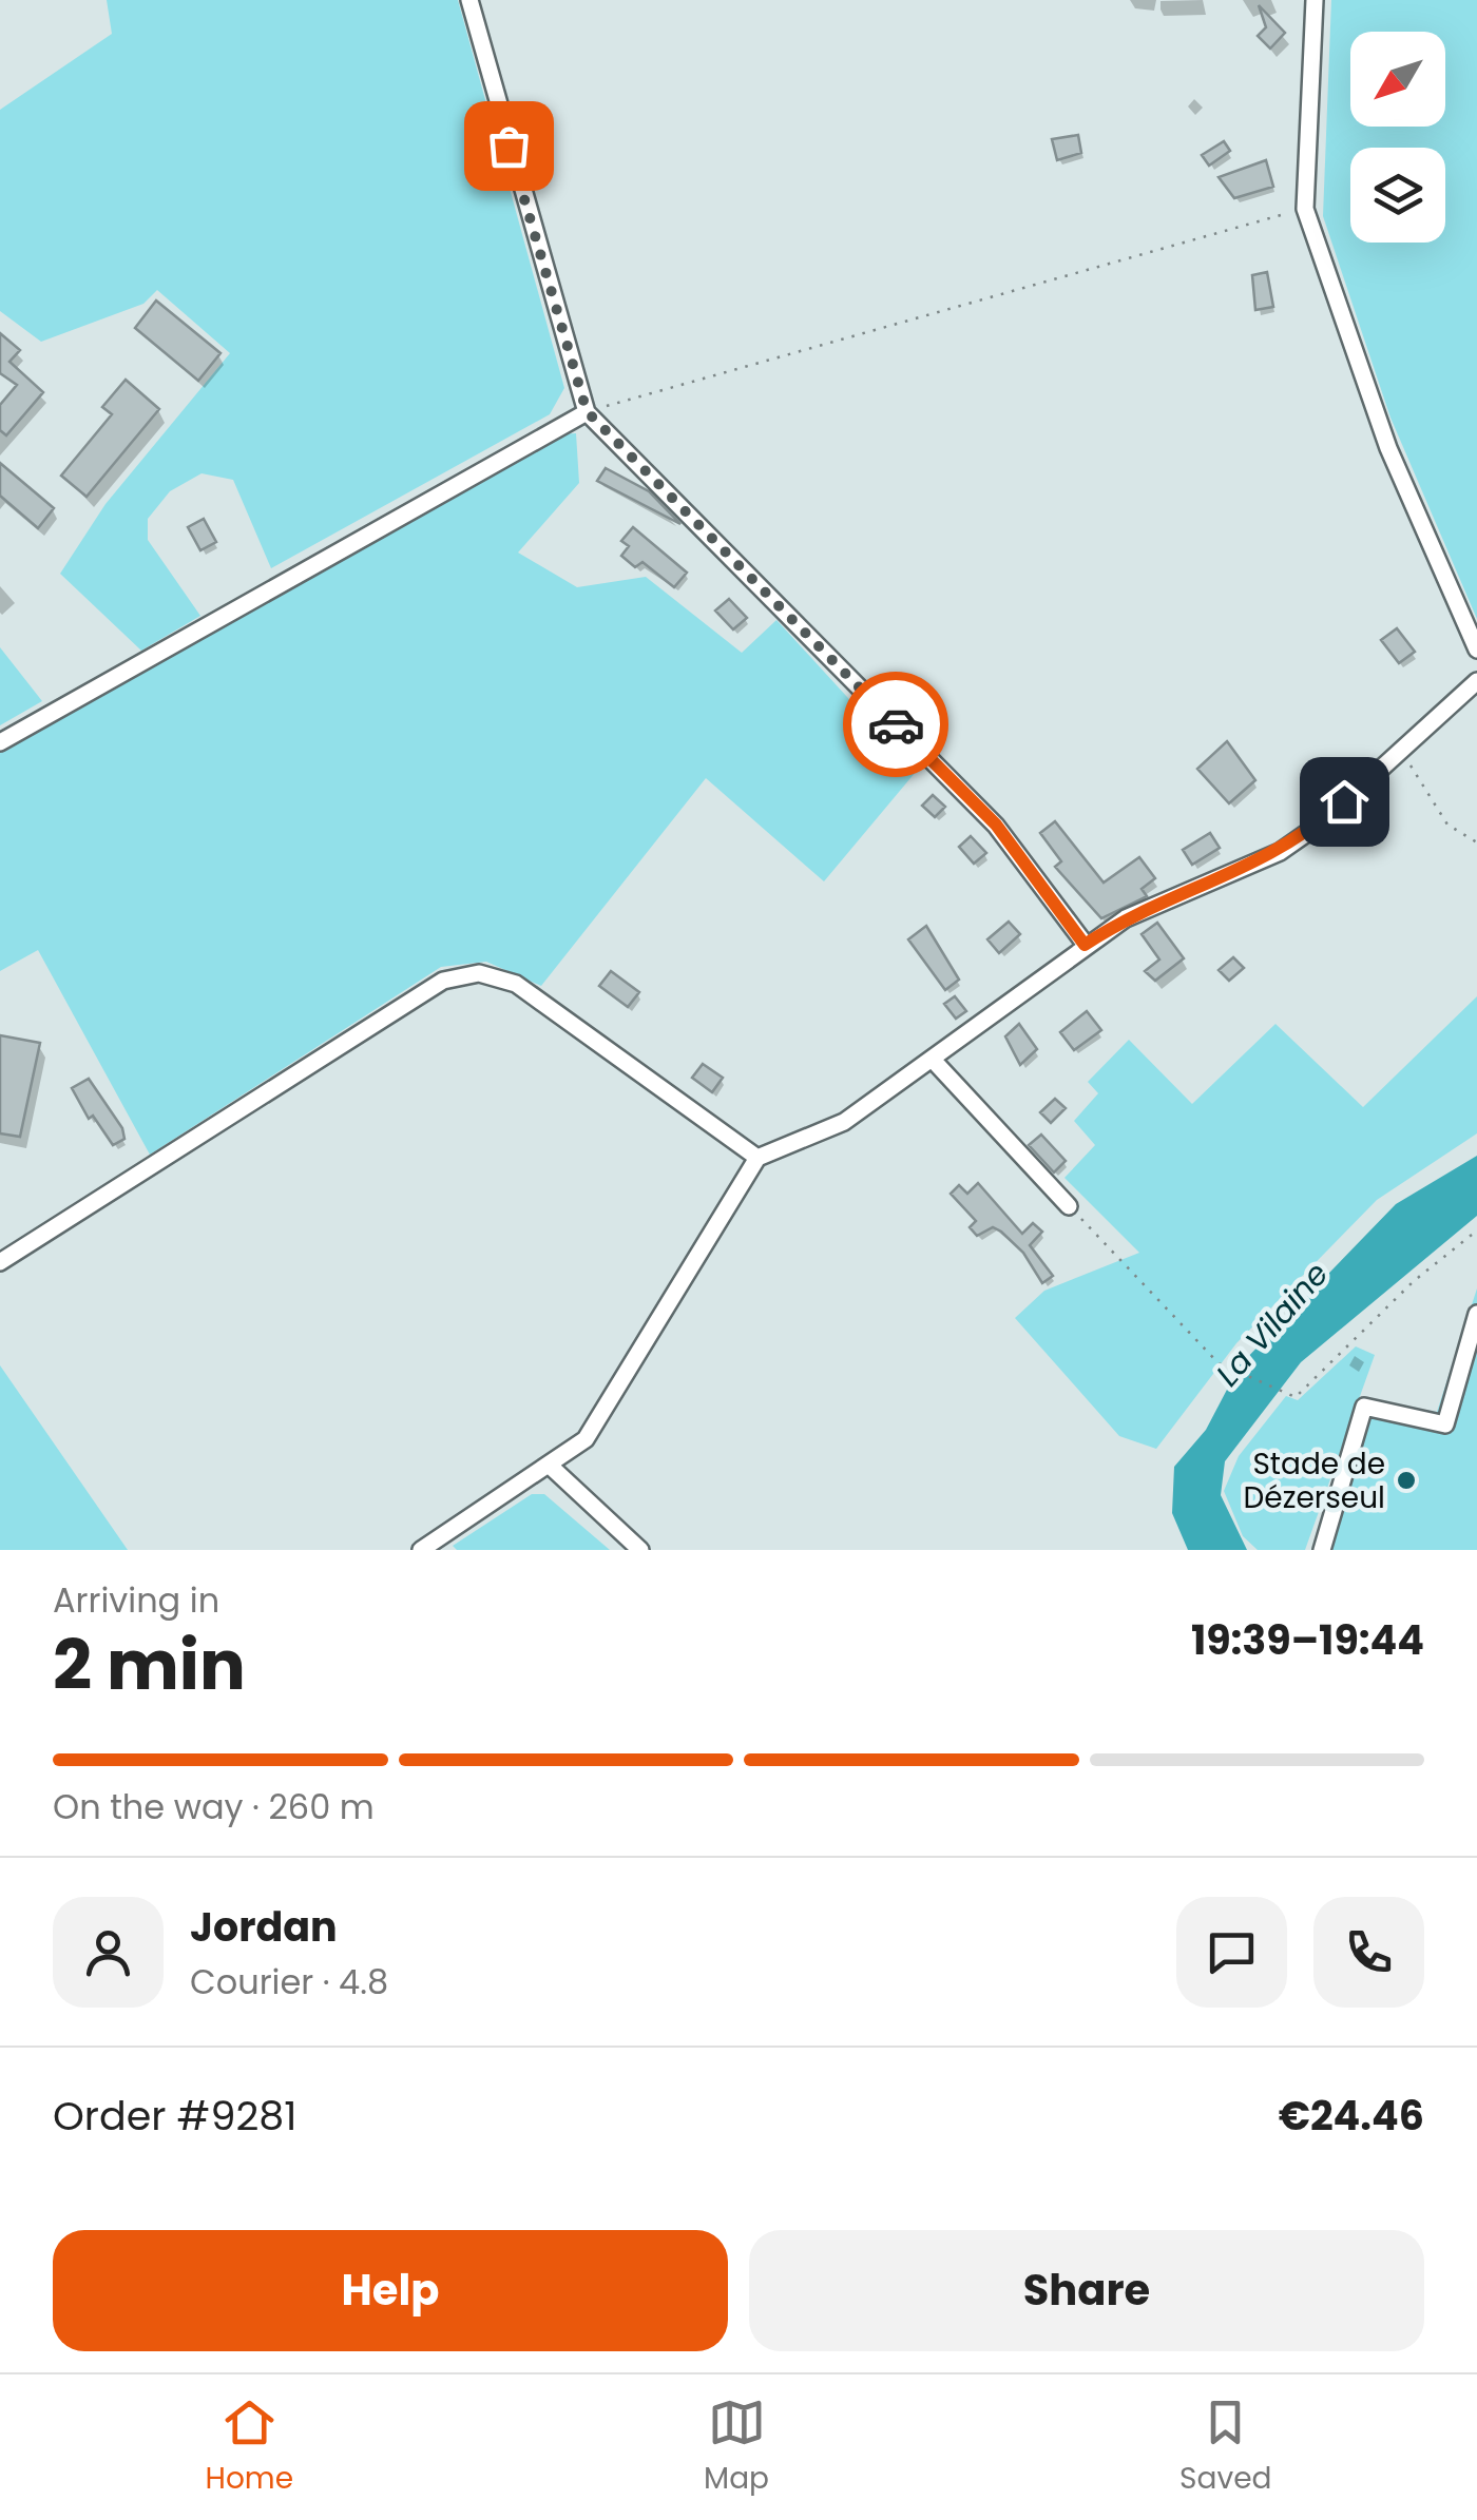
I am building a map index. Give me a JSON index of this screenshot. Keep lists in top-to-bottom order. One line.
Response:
{"water":["La Vilaine"],"places":["Stade de Dézerseul"],"north":"bottom left","page":{"heading":["2 min","Arriving in","19:39–19:44"],"panel":["Jordan","Courier · 4.8","Order #9281","€24.46"],"bar":"On the way · 260 m","buttons":["Help","Share"],"tabs":["Home","Map","Saved"]}}
